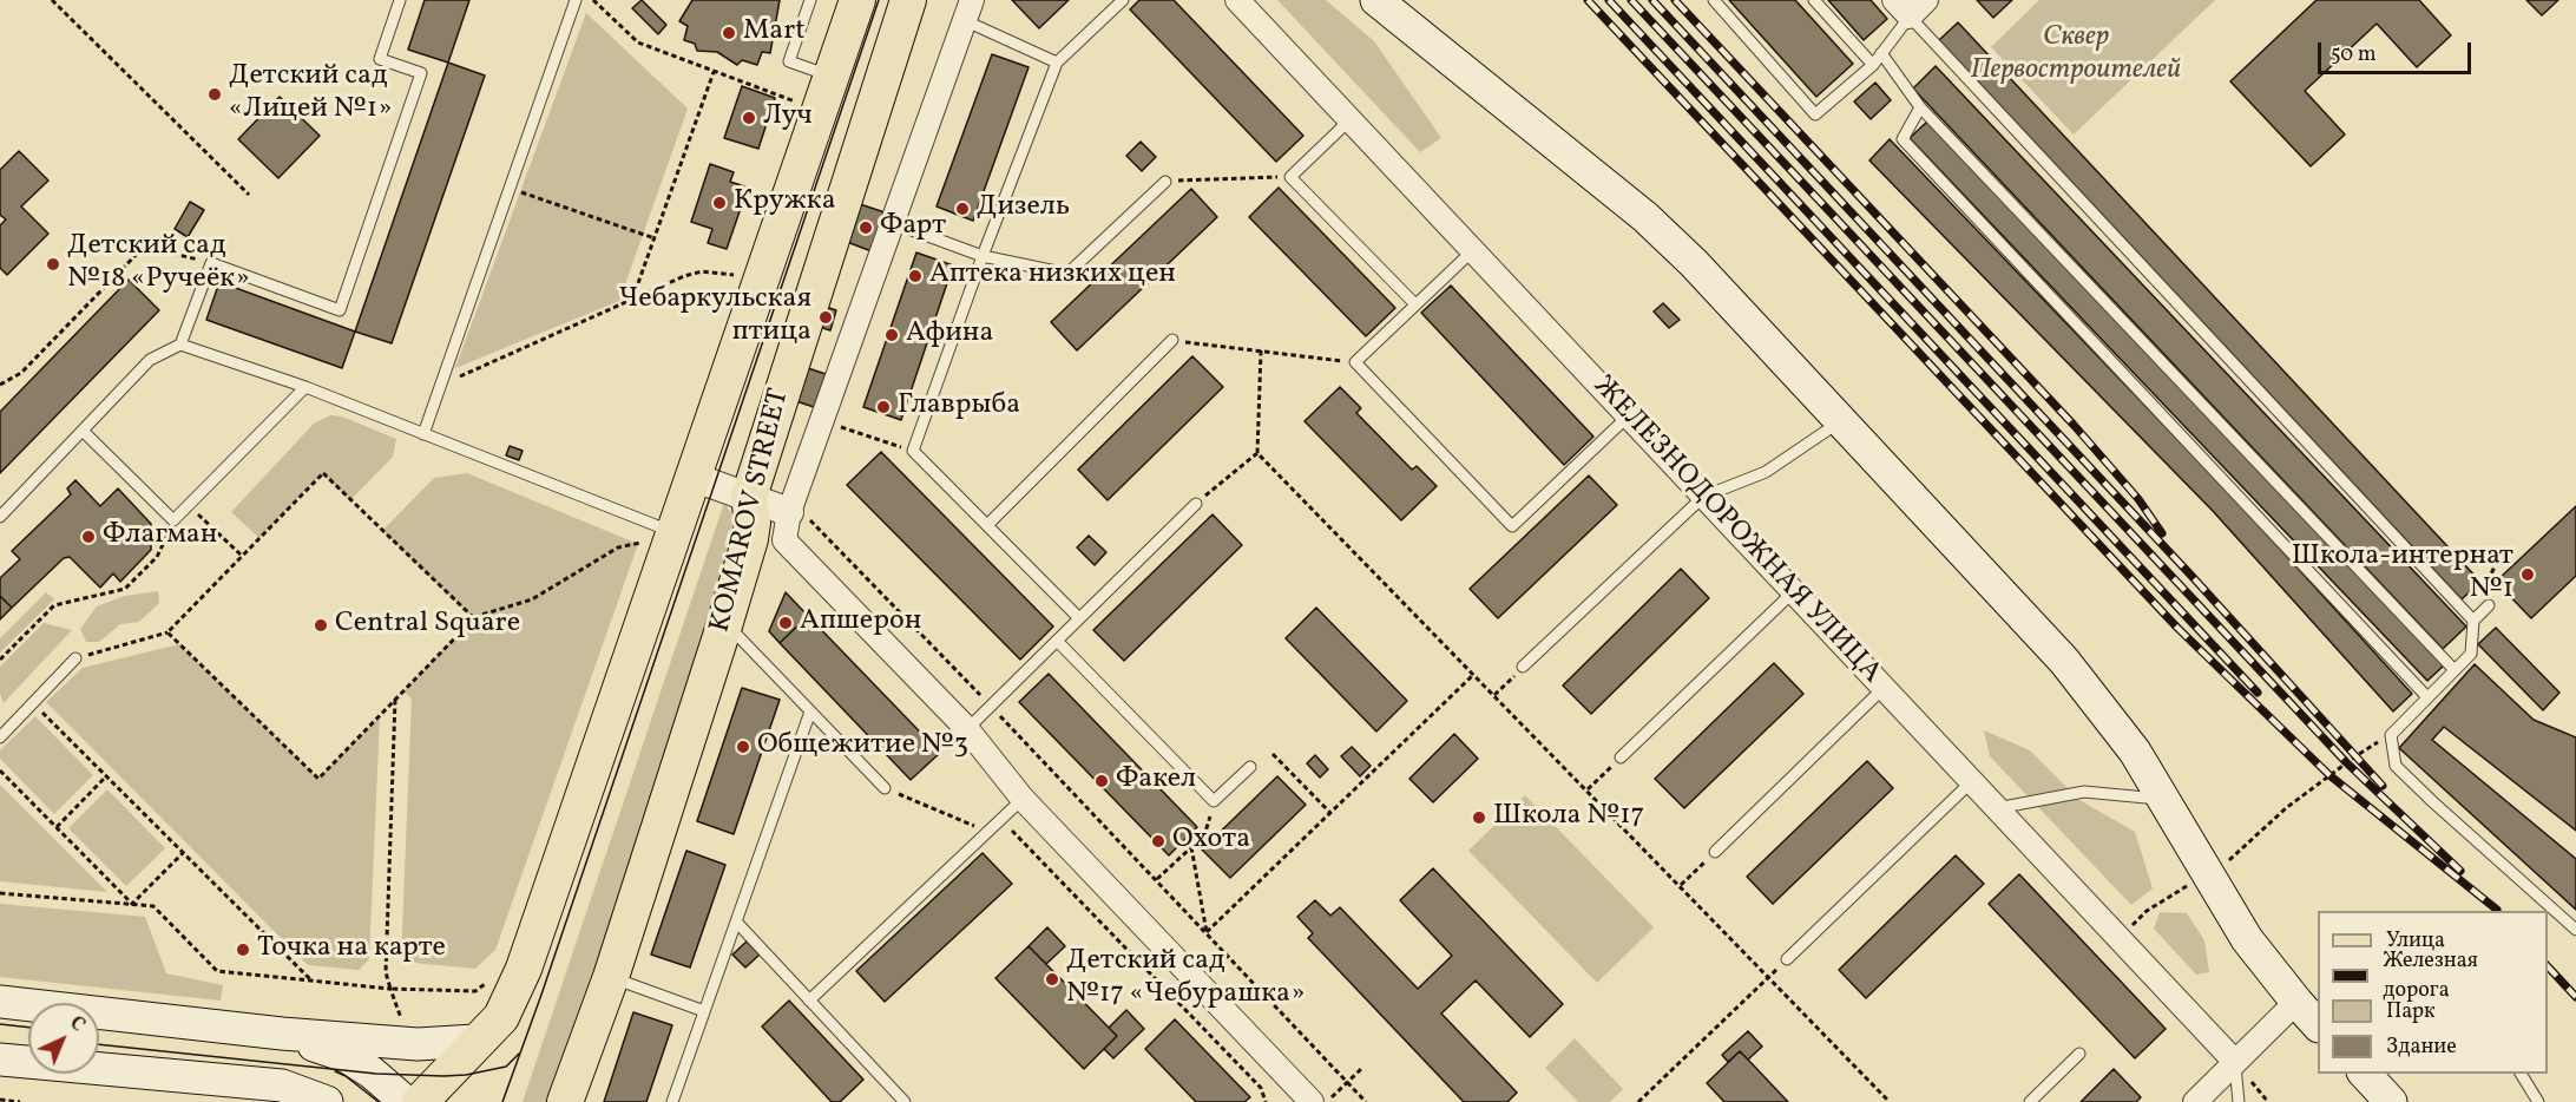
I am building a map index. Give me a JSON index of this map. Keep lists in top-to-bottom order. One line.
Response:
{"streets":{"main road":["KOMAROV STREET"],"street":["ЖЕЛЕЗНОДОРОЖНАЯ УЛИЦА"]},"parks":["Сквер Первостроителей"],"places":["Mart","Детский сад «Лицей №1»","Луч","Кружка","Дизель","Фарт","Детский сад №18 «Ручеёк»","Аптека низких цен","Чебаркульская птица","Афина","Главрыба","Флагман","Школа-интернат №1","Апшерон","Central Square","Общежитие №3","Факел","Школа №17","Охота","Точка на карте","Детский сад №17 «Чебурашка»"],"legend":["Улица","Железная дорога","Парк","Здание"],"scale_bar":"50 m","north":"top right"}
